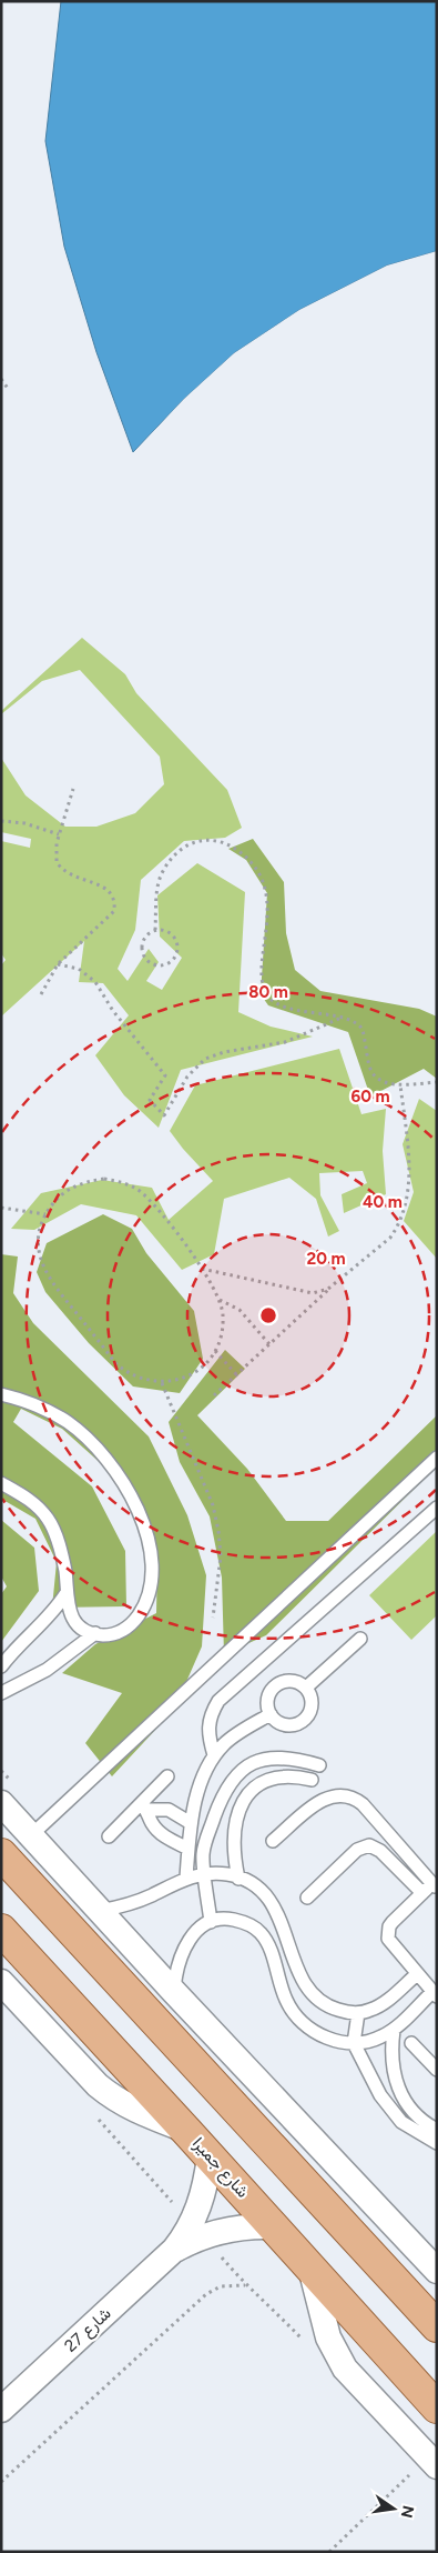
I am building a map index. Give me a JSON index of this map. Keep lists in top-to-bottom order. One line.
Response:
{"streets":{"main road":["شارع جميرا"],"street":["شارع 27"]},"crossings":[["شارع جميرا","شارع 27"]],"north":"right","rings":["80 m","60 m","40 m","20 m"]}
